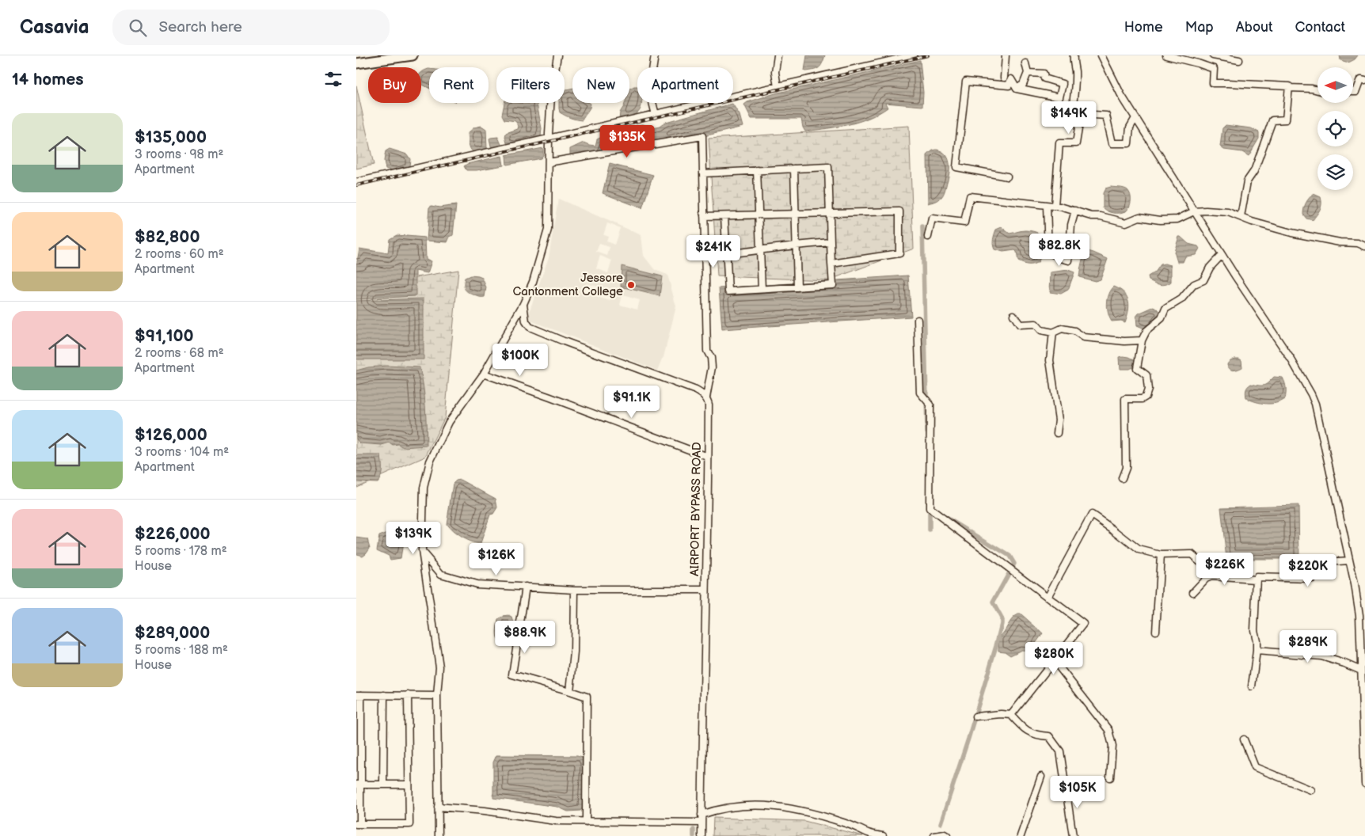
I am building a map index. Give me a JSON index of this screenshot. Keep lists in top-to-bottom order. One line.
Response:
{"streets":{"street":["AIRPORT BYPASS ROAD"]},"places":["Jessore Cantonment College"],"north":"left","page":{"header":"Casavia","search":"Search here","nav":["Home","Map","About","Contact"],"heading":"14 homes","chip":["Buy","Rent","Filters","New","Apartment"],"price":["$149K","$135K","$82.8K","$241K","$100K","$91.1K","$139K","$126K","$226K","$220K","$88.9K","$289K","$280K","$105K"],"list":[{"name":"$135,000","note":"3 rooms · 98 m² · Apartment"},{"name":"$82,800","note":"2 rooms · 60 m² · Apartment"},{"name":"$91,100","note":"2 rooms · 68 m² · Apartment"},{"name":"$126,000","note":"3 rooms · 104 m² · Apartment"},{"name":"$226,000","note":"5 rooms · 178 m² · House"},{"name":"$289,000","note":"5 rooms · 188 m² · House"}]}}
